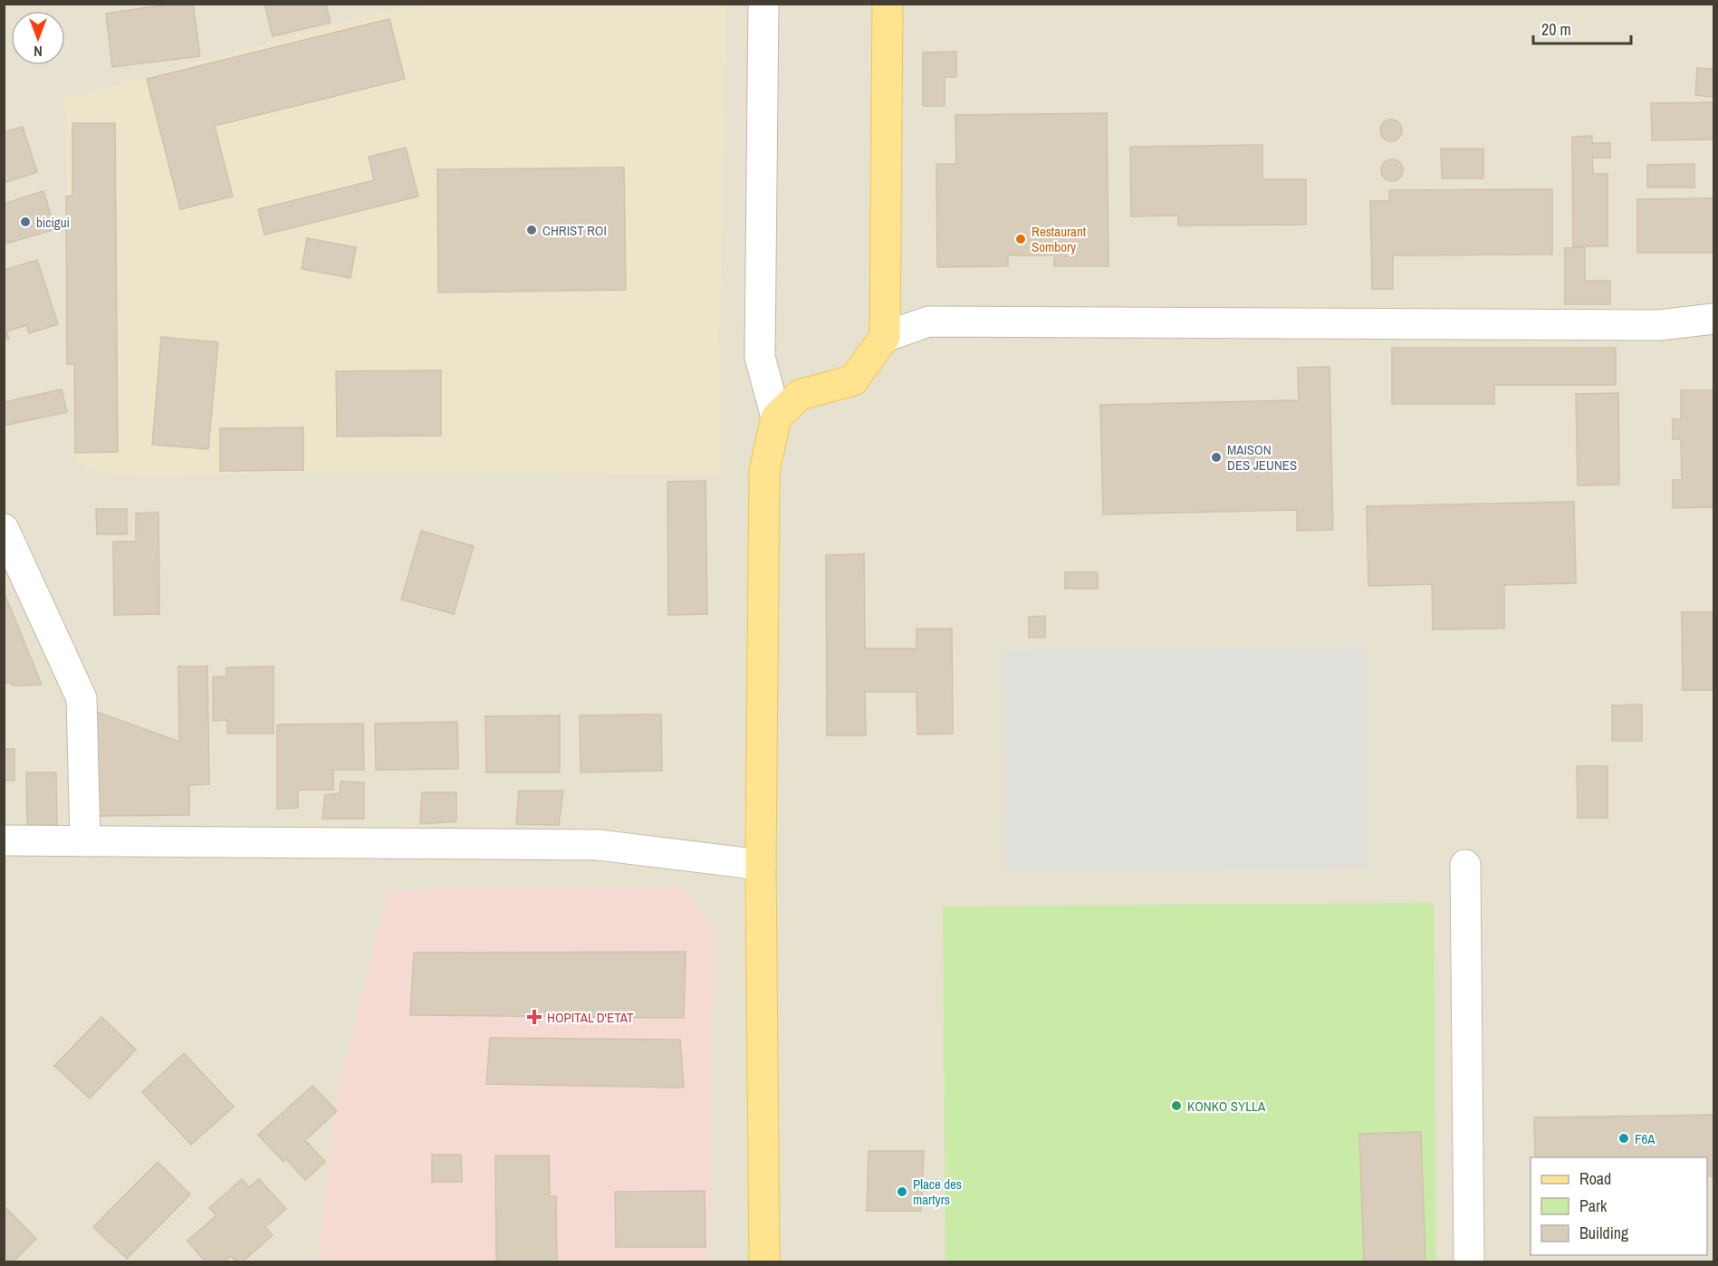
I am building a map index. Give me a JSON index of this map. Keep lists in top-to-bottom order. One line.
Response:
{"places":{"other":["bicigui","CHRIST ROI","Restaurant Sombory","MAISON DES JEUNES","KONKO SYLLA","F6A","Place des martyrs"],"health":["HOPITAL D'ETAT"]},"legend":["Road","Park","Building"],"scale_bar":"20 m","north":"bottom"}
